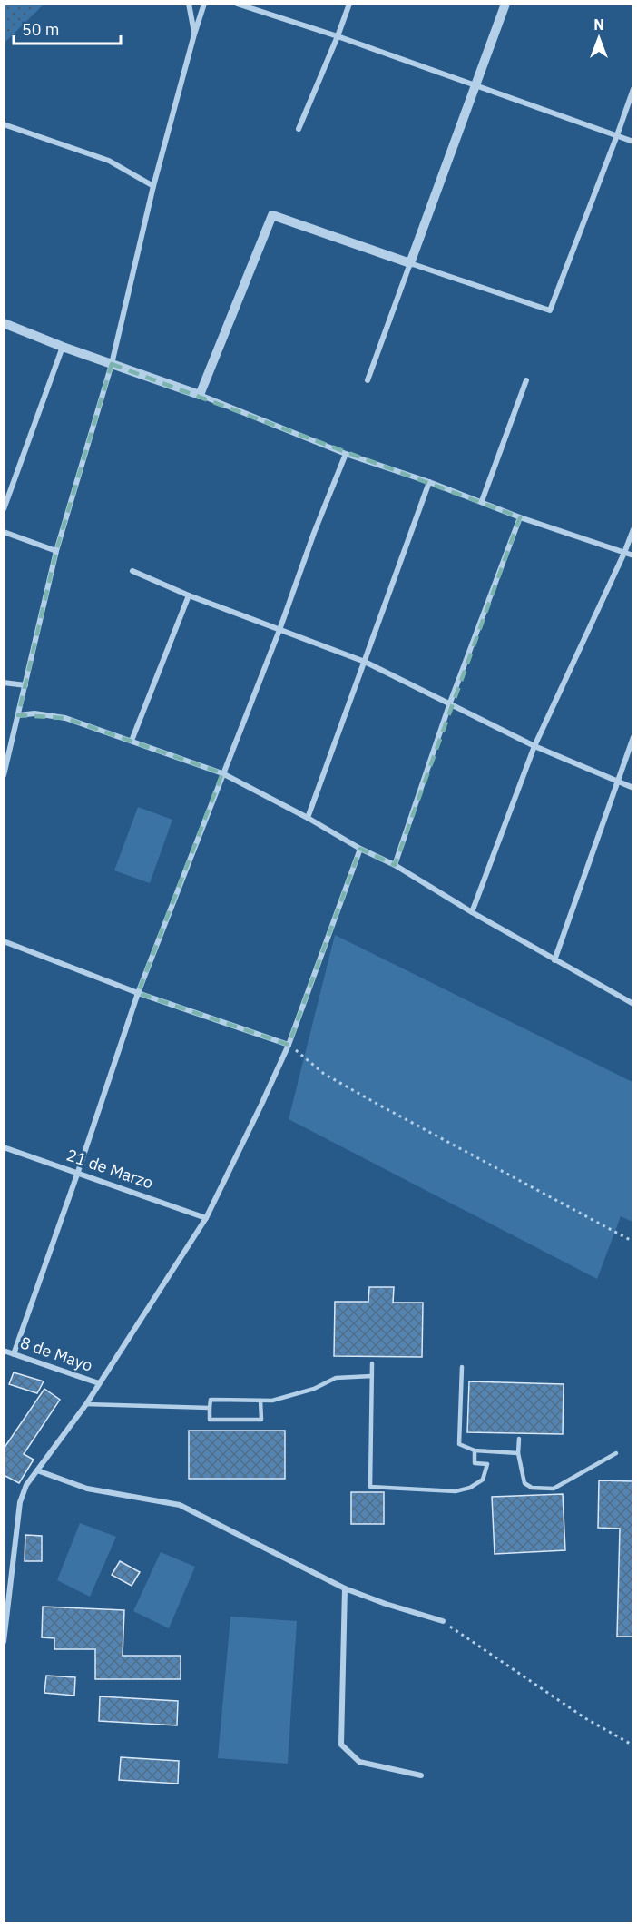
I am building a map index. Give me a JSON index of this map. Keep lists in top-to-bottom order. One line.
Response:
{"streets":{"street":["21 de Marzo","8 de Mayo"]},"scale_bar":"50 m","north":"top"}
